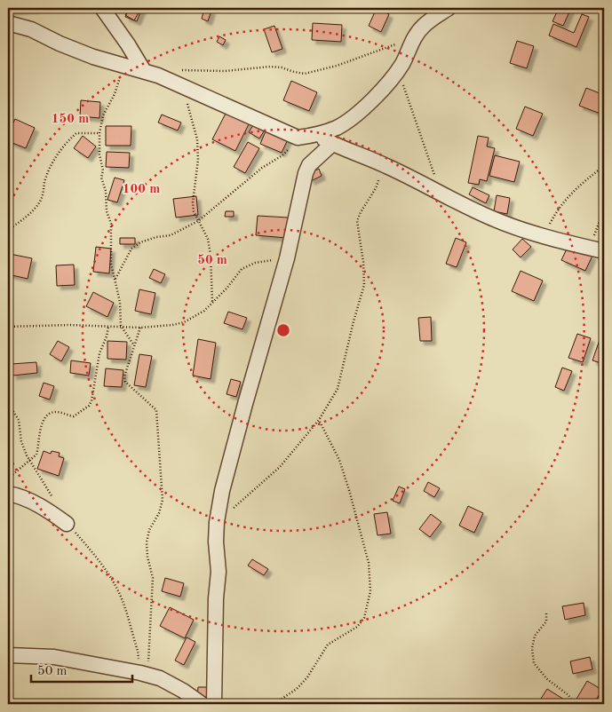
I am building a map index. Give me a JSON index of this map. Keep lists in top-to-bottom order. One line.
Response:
{"scale_bar":"50 m","rings":["150 m","100 m","50 m"]}
